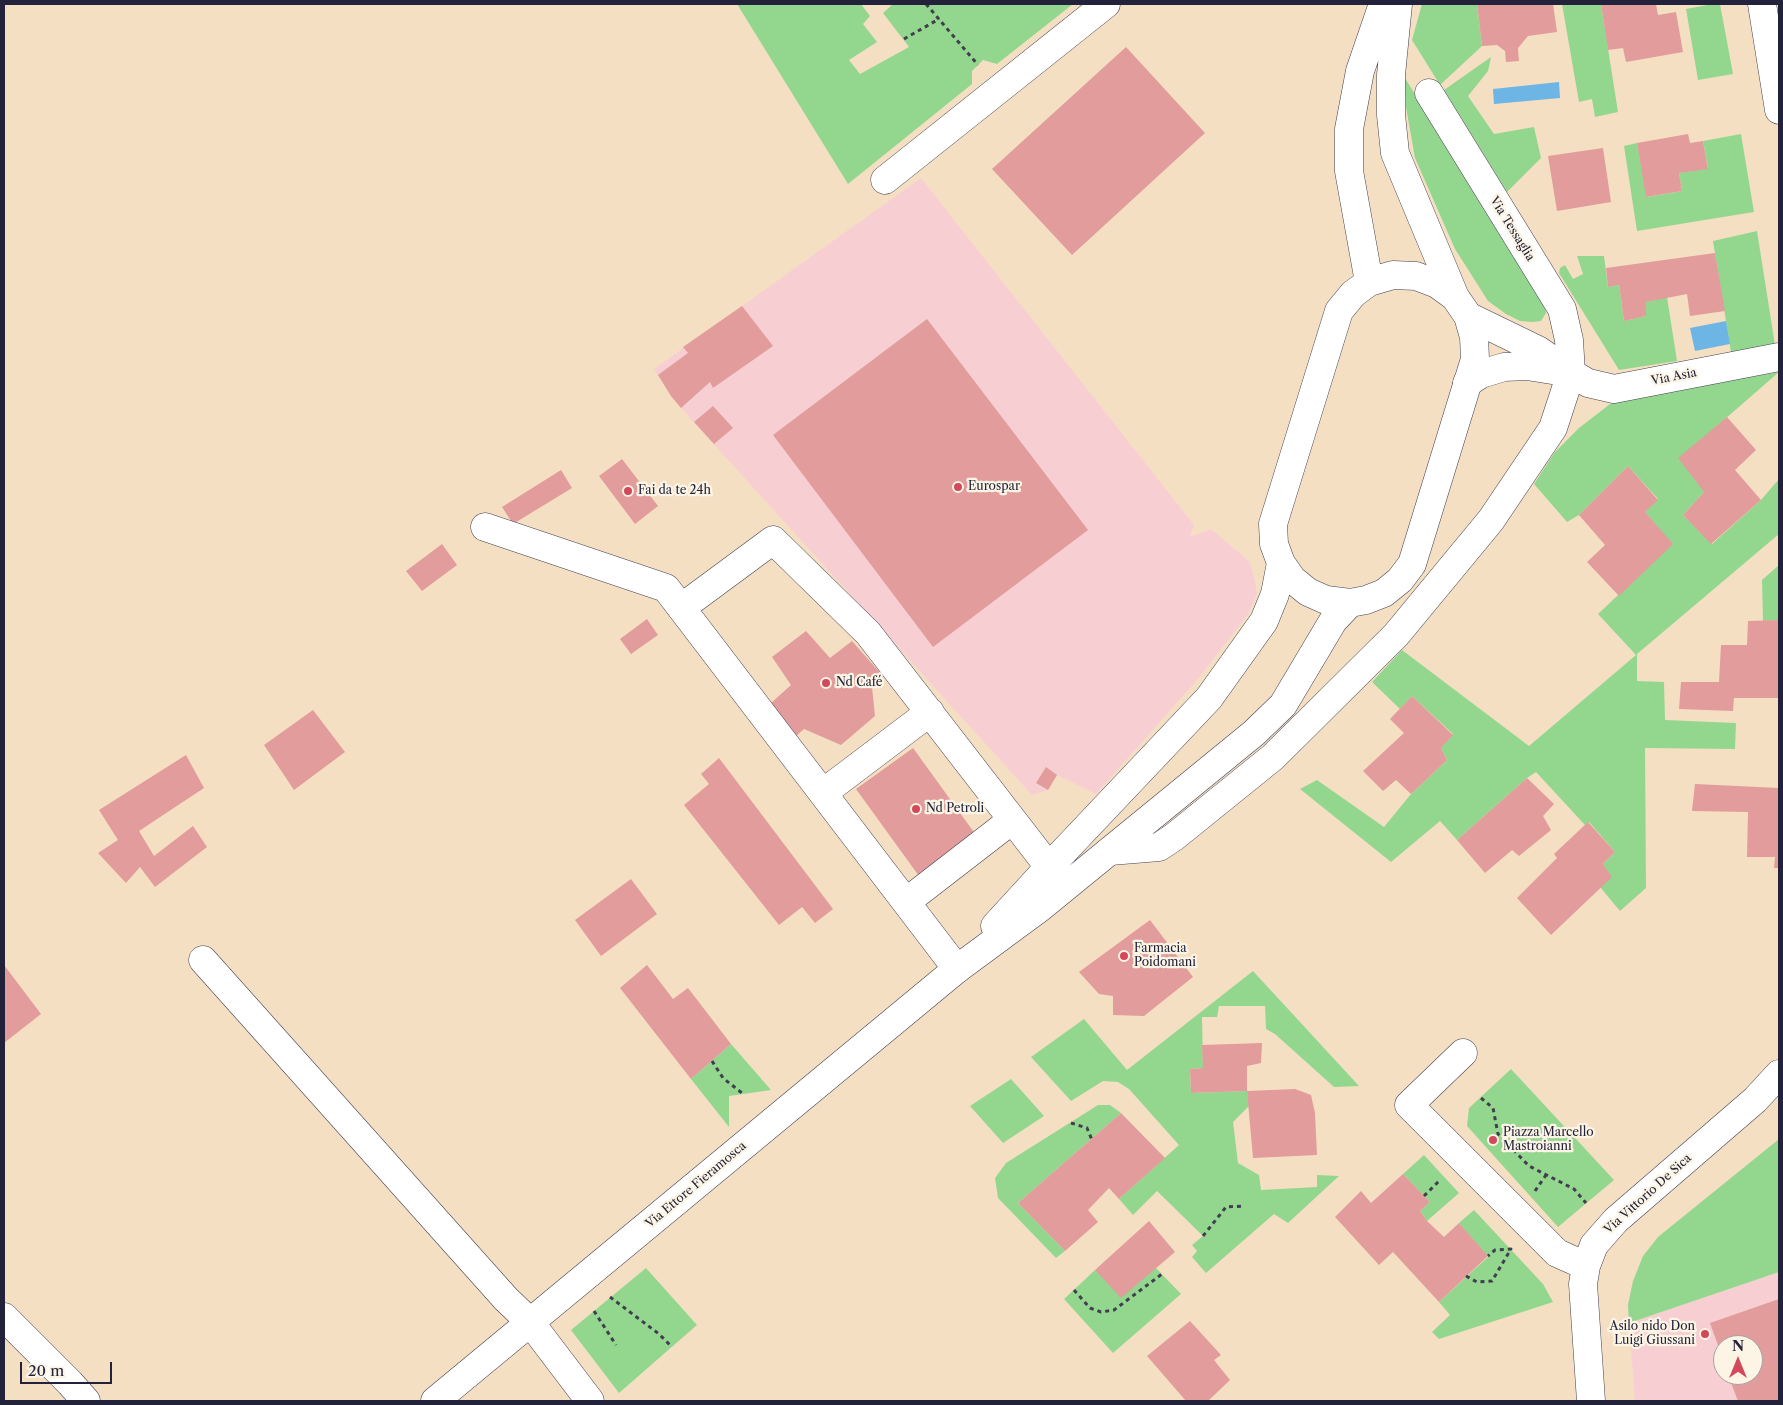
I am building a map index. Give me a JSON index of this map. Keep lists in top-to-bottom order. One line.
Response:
{"streets":{"main road":["Via Tessaglia","Via Asia","Via Ettore Fieramosca","Via Vittorio De Sica"]},"crossings":[["Via Tessaglia","Via Asia"]],"places":["Eurospar","Fai da te 24h","Nd Café","Nd Petroli","Farmacia Poidomani","Piazza Marcello Mastroianni","Asilo nido Don Luigi Giussani"],"scale_bar":"20 m","north":"top"}
